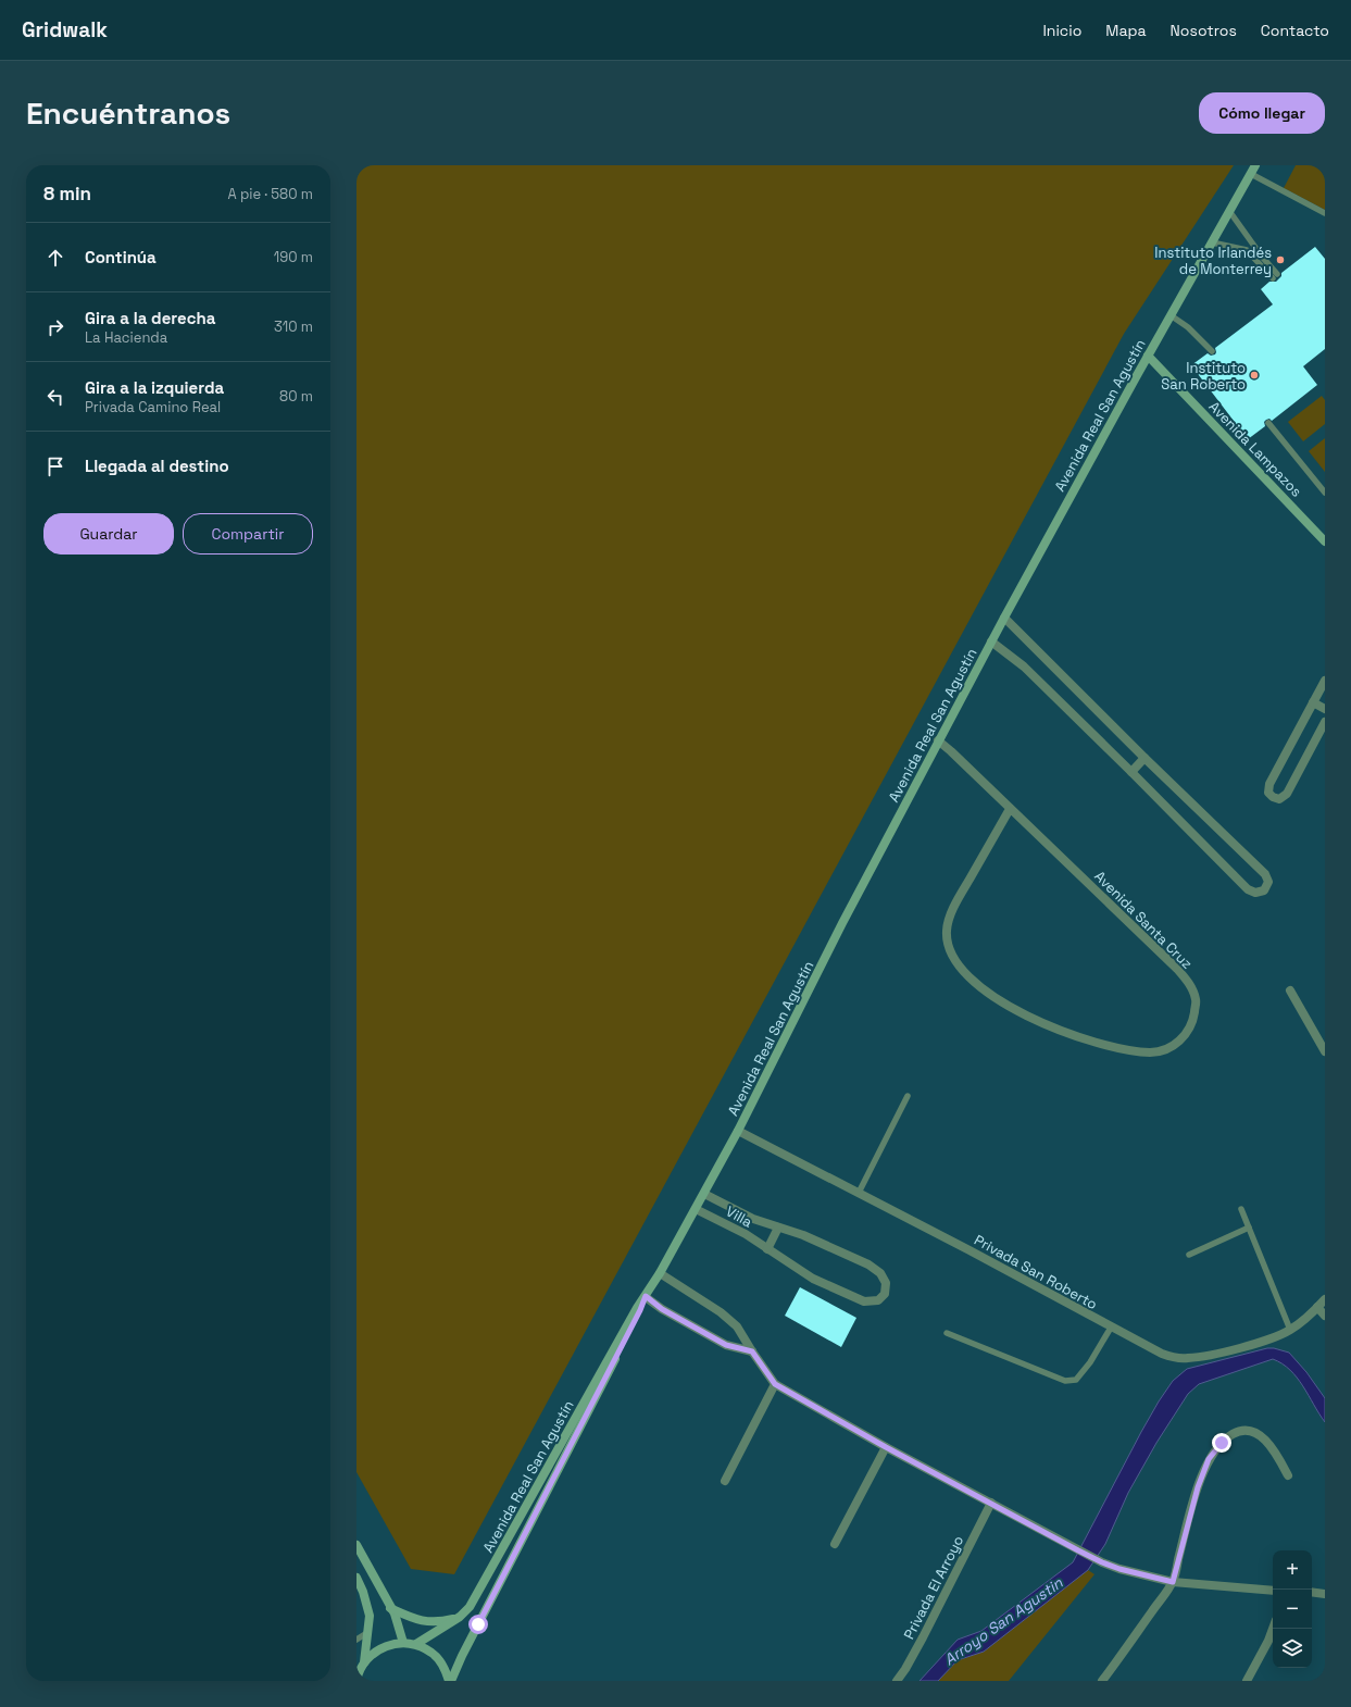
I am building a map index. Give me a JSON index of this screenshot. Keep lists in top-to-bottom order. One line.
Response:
{"streets":{"main road":["Avenida Real San Agustín","Avenida Lampazos"],"street":["Avenida Santa Cruz","Villa","Privada San Roberto","Privada El Arroyo"]},"crossings":[["Avenida Real San Agustín","Avenida Lampazos"],["Avenida Real San Agustín","Avenida Santa Cruz"],["Avenida Real San Agustín","Villa"],["Avenida Real San Agustín","Privada San Roberto"]],"water":["Arroyo San Agustin"],"places":["Instituto Irlandés de Monterrey","Instituto San Roberto"],"page":{"header":"Gridwalk","nav":["Inicio","Mapa","Nosotros","Contacto"],"buttons":["Cómo llegar",["Guardar","Compartir"]],"title":"Encuéntranos","heading":["8 min","A pie · 580 m"],"list":[["Continúa","190 m"],["Gira a la derecha","La Hacienda","310 m"],["Gira a la izquierda","Privada Camino Real","80 m"],"Llegada al destino"],"map_buttons":["+","−"]}}
